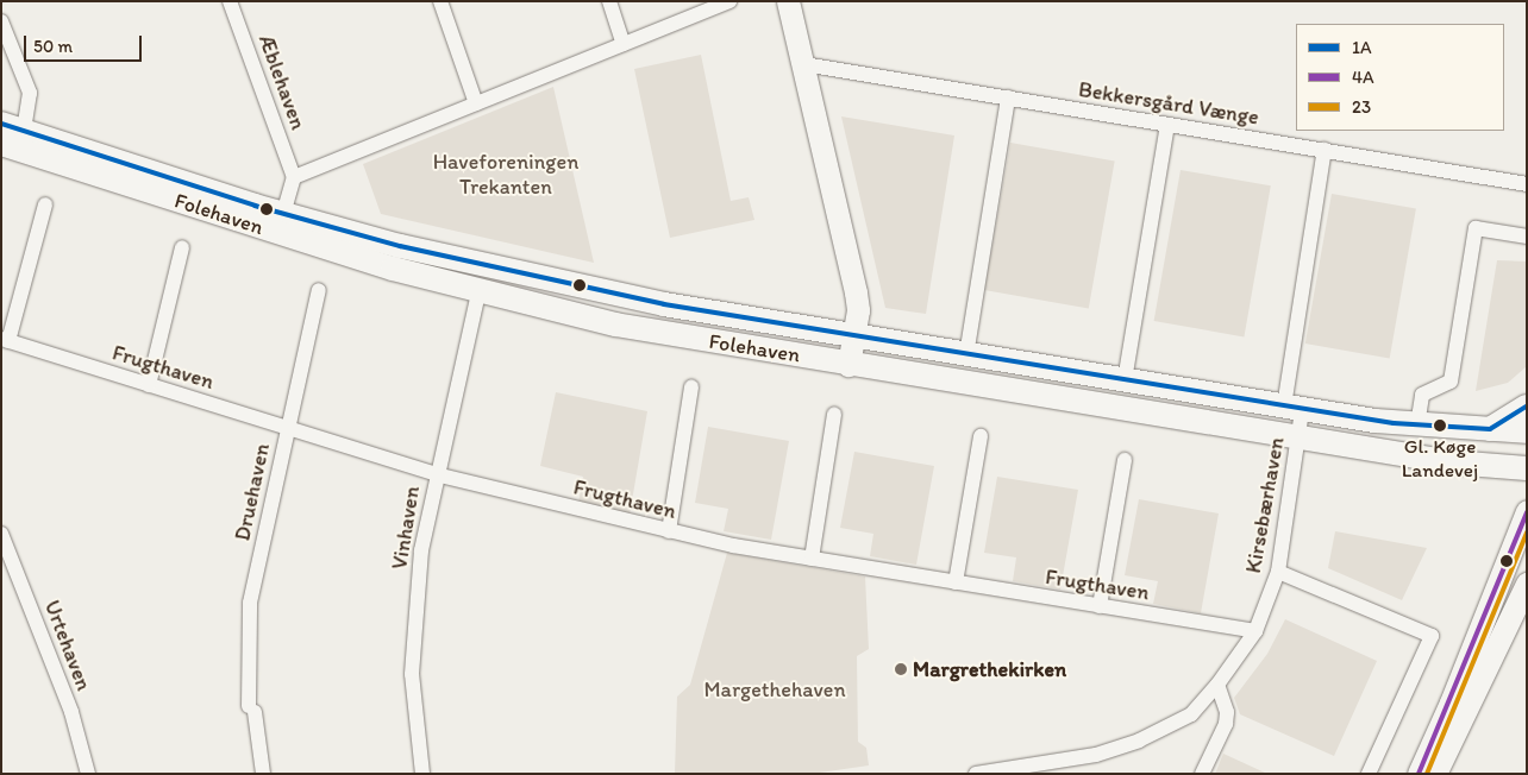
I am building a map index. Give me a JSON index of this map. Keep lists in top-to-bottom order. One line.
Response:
{"streets":{"main road":["Folehaven"],"street":["Æblehaven","Bekkersgård Vænge","Frugthaven","Druehaven","Kirsebærhaven","Vinhaven","Urtehaven"]},"crossings":[["Folehaven","Frugthaven"],["Folehaven","Kirsebærhaven"],["Folehaven","Vinhaven"],["Frugthaven","Druehaven"],["Frugthaven","Kirsebærhaven"],["Frugthaven","Vinhaven"]],"parks":["Haveforeningen Trekanten","Margethehaven"],"places":["Gl. Køge Landevej","Margrethekirken"],"lines":["transit line 1A","transit line 4A","transit line 23"],"legend":["1A","4A","23"],"scale_bar":"50 m"}
